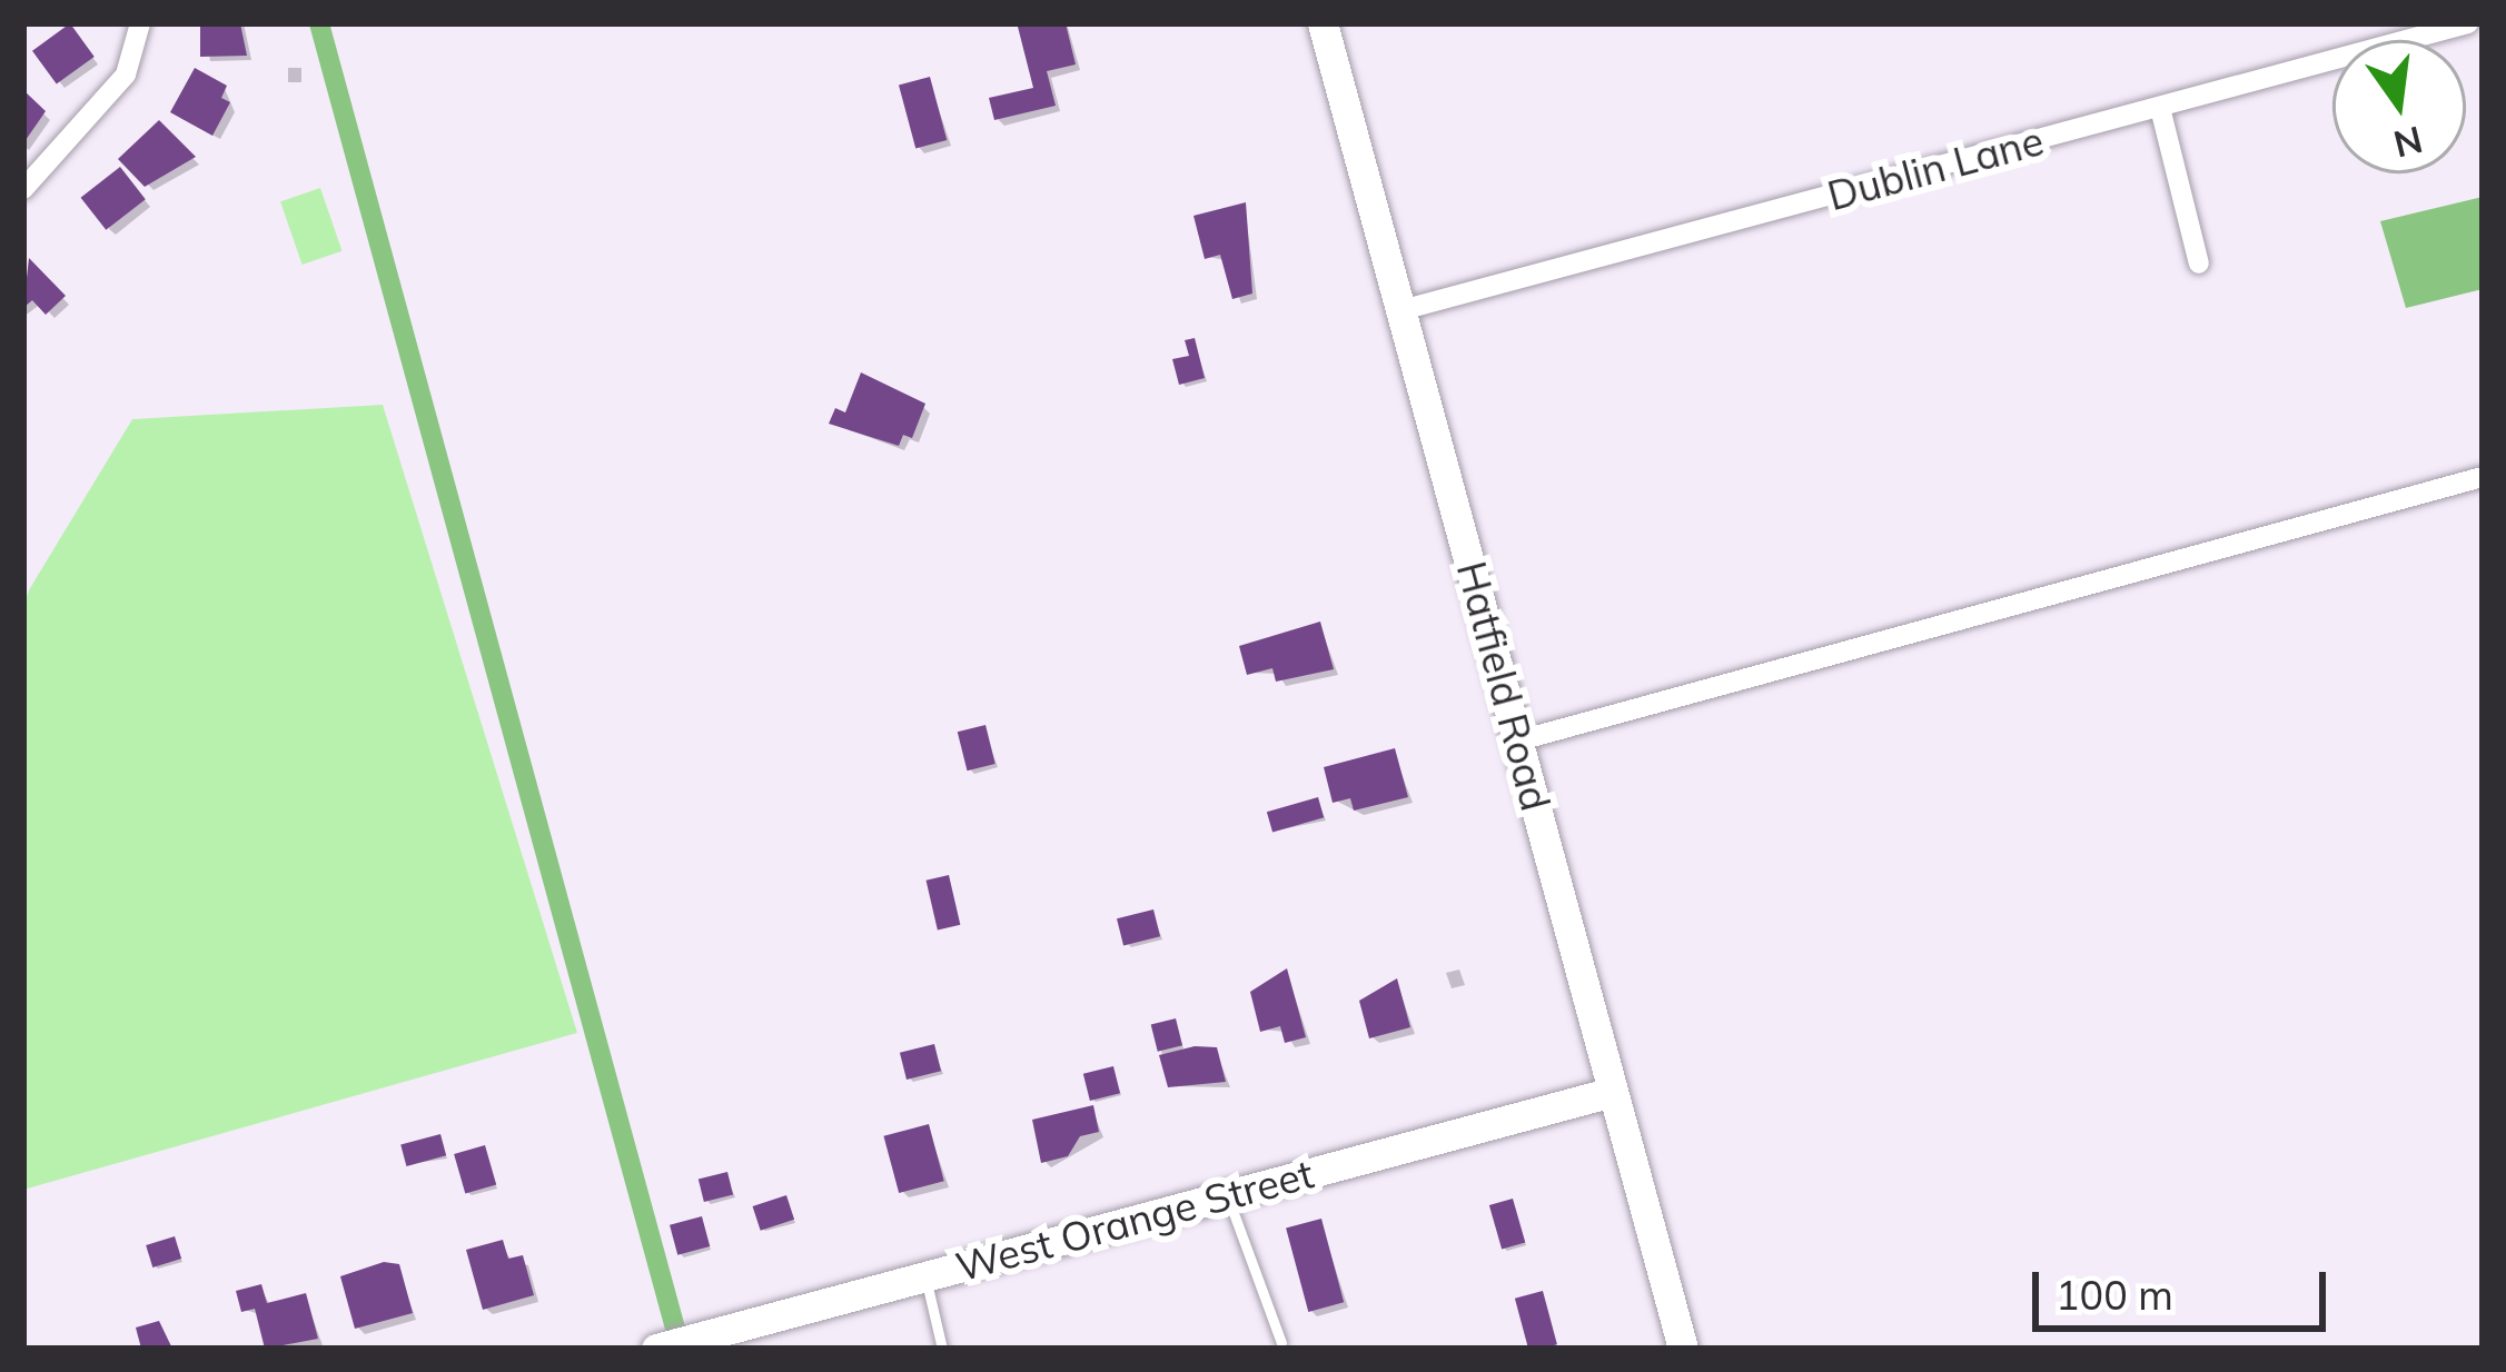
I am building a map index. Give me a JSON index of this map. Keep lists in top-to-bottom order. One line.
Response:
{"streets":{"street":["Dublin Lane","Hatfield Road","West Orange Street"]},"crossings":[["Dublin Lane","Hatfield Road"],["Hatfield Road","West Orange Street"]],"scale_bar":"100 m","north":"bottom"}
